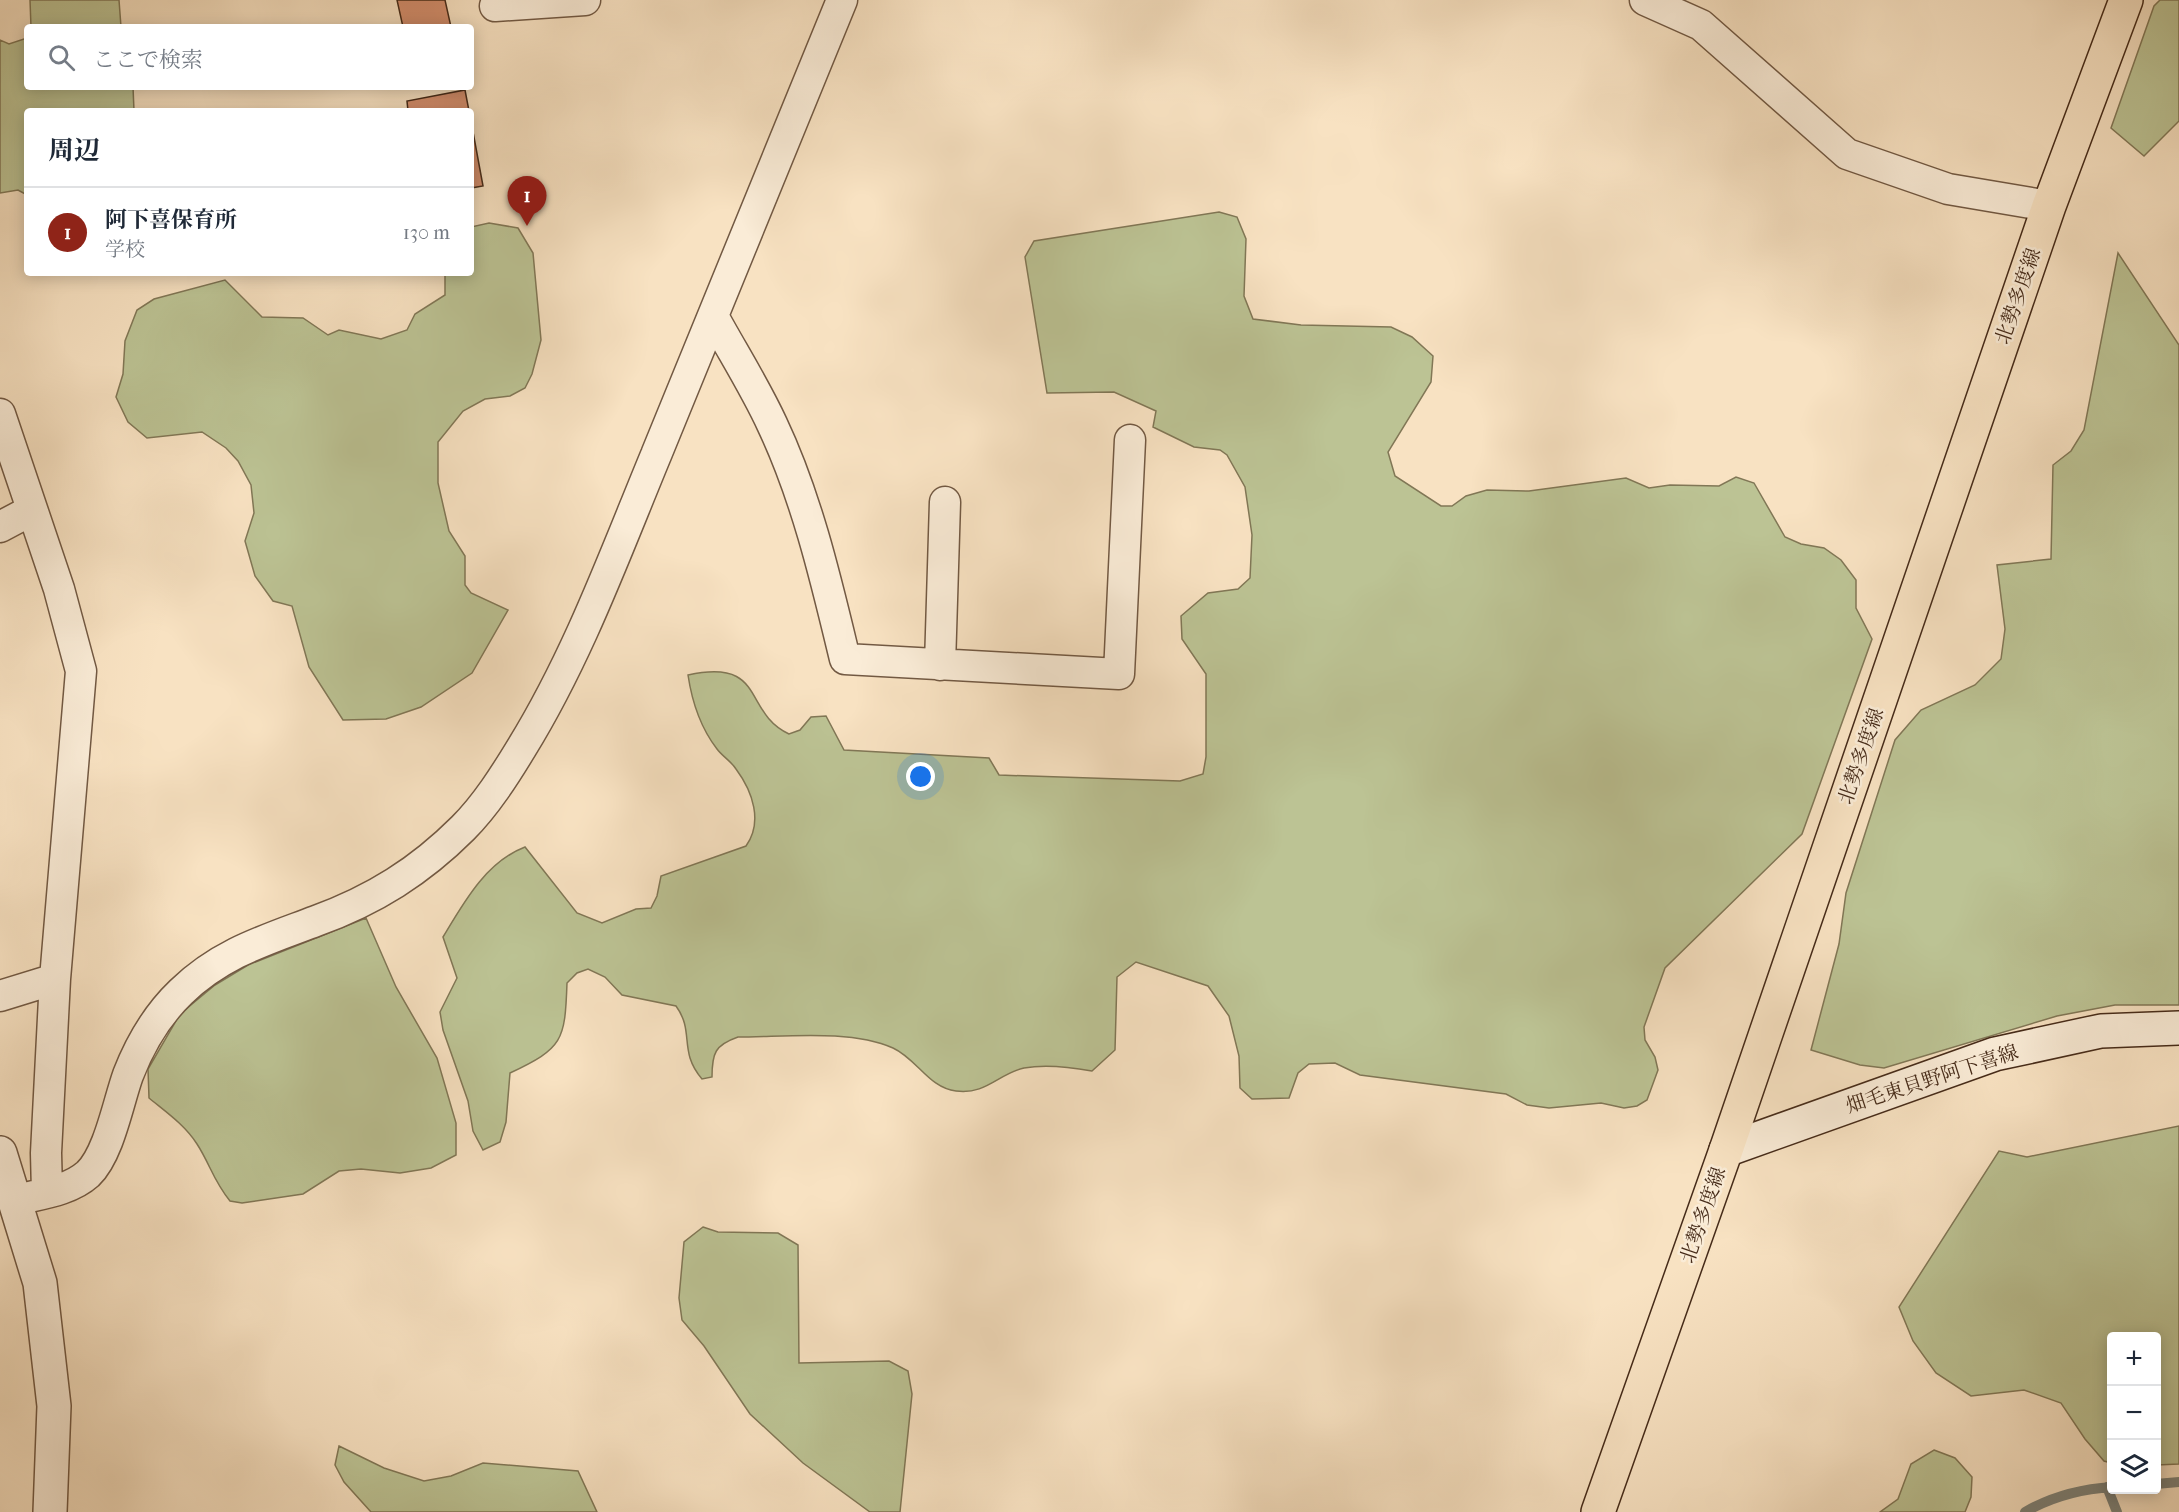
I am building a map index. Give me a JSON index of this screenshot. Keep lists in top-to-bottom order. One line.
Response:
{"streets":{"main road":["北勢多度線","畑毛東貝野阿下喜線"]},"crossings":[["北勢多度線","畑毛東貝野阿下喜線"]],"page":{"search":"ここで検索","heading":"周辺","pins":"1","list":[{"mark":"1","name":"阿下喜保育所","note":"学校","value":"130 m"}],"map_buttons":["+","−"]}}
